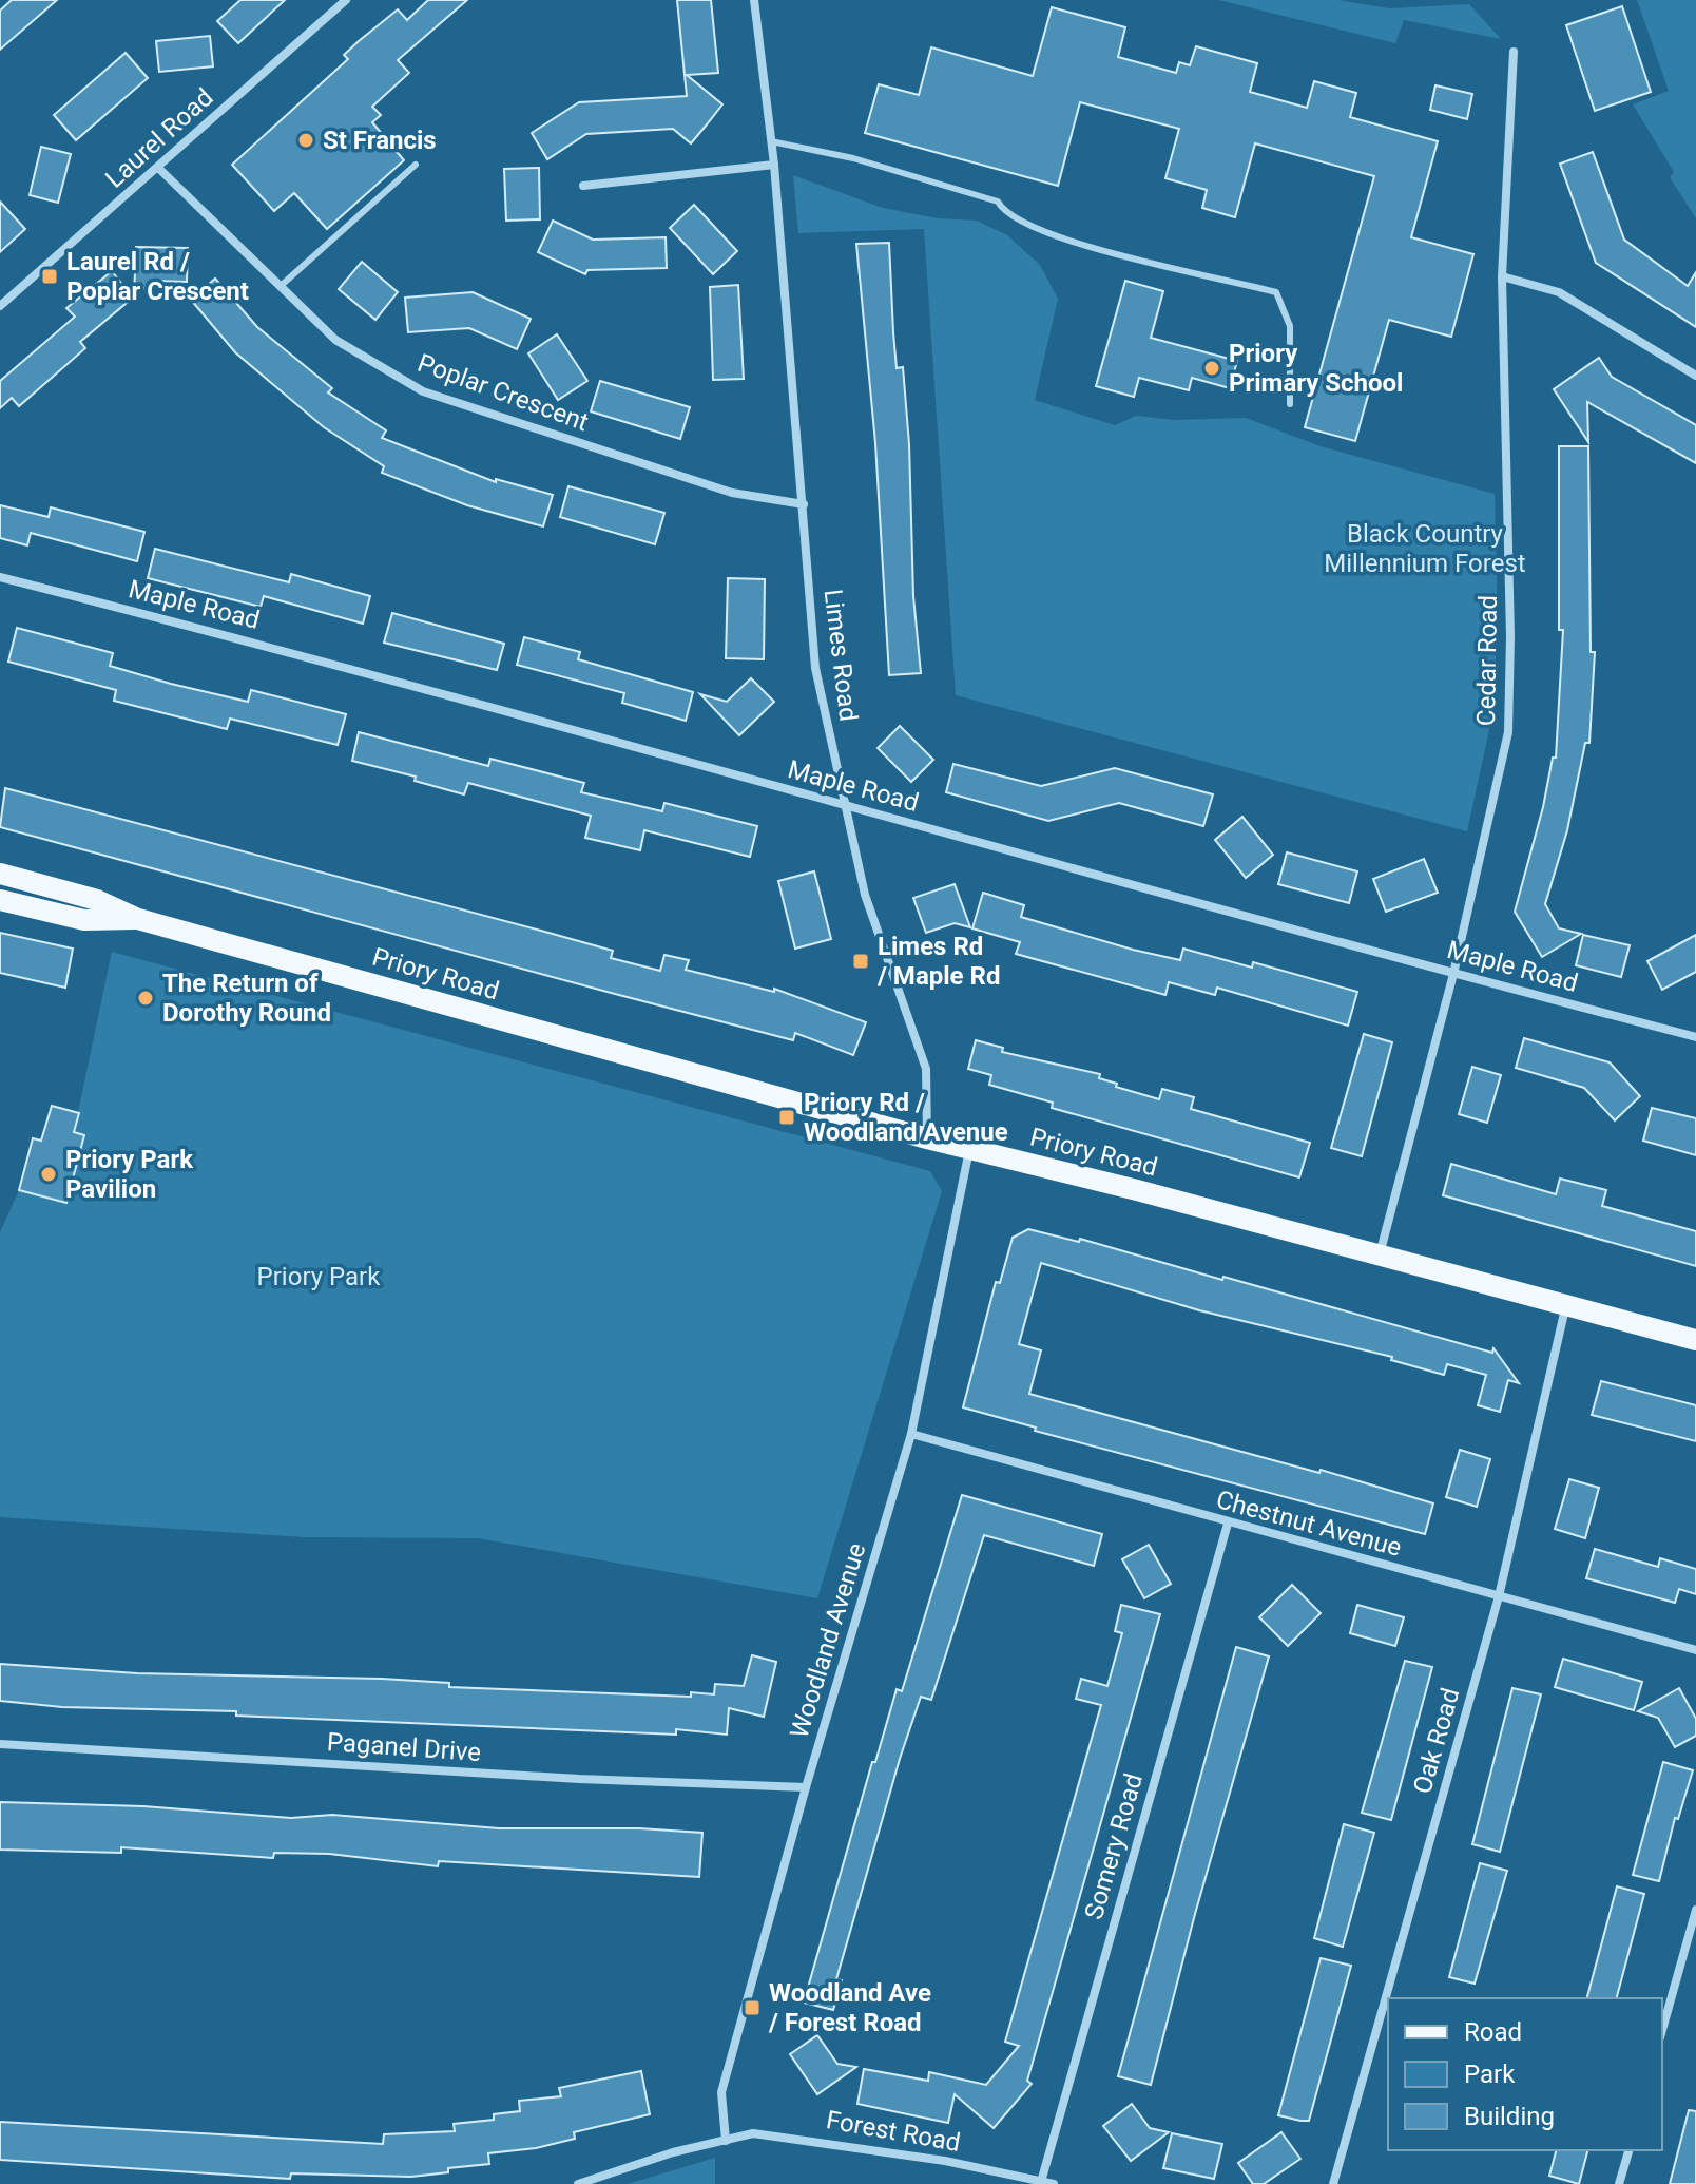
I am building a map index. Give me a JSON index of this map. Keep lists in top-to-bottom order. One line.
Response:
{"streets":{"main road":["Priory Road"],"street":["Laurel Road","Poplar Crescent","Maple Road","Limes Road","Cedar Road","Chestnut Avenue","Woodland Avenue","Oak Road","Paganel Drive","Somery Road","Forest Road"]},"crossings":[["Laurel Road","Poplar Crescent"],["Poplar Crescent","Limes Road"],["Maple Road","Limes Road"],["Maple Road","Cedar Road"],["Limes Road","Priory Road"],["Cedar Road","Priory Road"],["Priory Road","Woodland Avenue"],["Priory Road","Oak Road"],["Chestnut Avenue","Woodland Avenue"],["Chestnut Avenue","Oak Road"],["Chestnut Avenue","Somery Road"],["Woodland Avenue","Paganel Drive"],["Woodland Avenue","Forest Road"],["Somery Road","Forest Road"]],"parks":["Black Country Millennium Forest","Priory Park"],"places":{"other":["St Francis","Priory Primary School","The Return of Dorothy Round","Priory Park Pavilion"],"transit":["Laurel Rd / Poplar Crescent","Limes Rd / Maple Rd","Priory Rd / Woodland Avenue","Woodland Ave / Forest Road"]},"legend":["Road","Park","Building"]}
